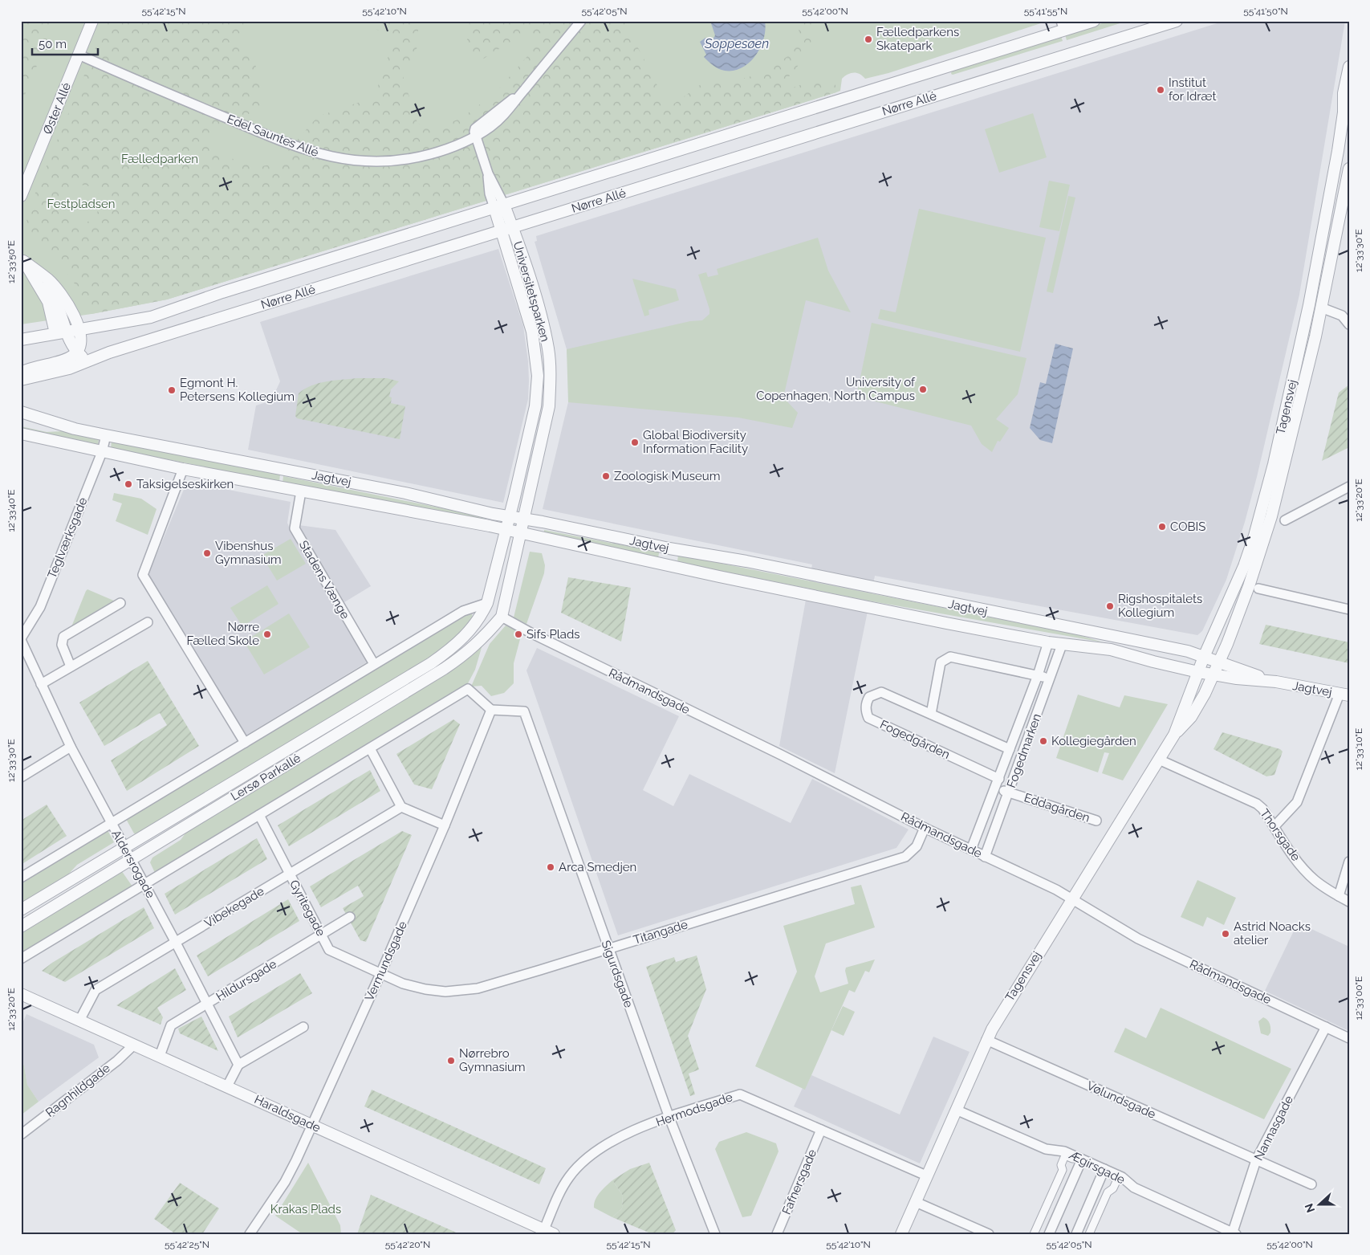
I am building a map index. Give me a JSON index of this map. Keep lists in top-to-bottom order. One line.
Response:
{"streets":{"street":["Nørre Allé","Øster Allé","Edel Sauntes Allé","Universitetsparken","Tagensvej","Jagtvej","Teglværksgade","Stadens Vænge","Rådmandsgade","Fogedgården","Fogedmarken","Lersø Parkallé","Eddagården","Thorsgade","Aldersrogade","Vibekegade","Gyritegade","Titangade","Vermundsgade","Sigurdsgade","Hildursgade","Ragnhildgade","Vølundsgade","Hermodsgade","Haraldsgade","Nannasgade","Ægirsgade","Fafnersgade"]},"crossings":[["Nørre Allé","Universitetsparken"],["Øster Allé","Edel Sauntes Allé"],["Edel Sauntes Allé","Universitetsparken"],["Universitetsparken","Jagtvej"],["Universitetsparken","Lersø Parkallé"],["Tagensvej","Jagtvej"],["Tagensvej","Rådmandsgade"],["Tagensvej","Thorsgade"],["Tagensvej","Vølundsgade"],["Tagensvej","Hermodsgade"],["Tagensvej","Ægirsgade"],["Jagtvej","Teglværksgade"],["Jagtvej","Stadens Vænge"],["Jagtvej","Fogedmarken"],["Jagtvej","Lersø Parkallé"],["Teglværksgade","Aldersrogade"],["Rådmandsgade","Fogedmarken"],["Rådmandsgade","Lersø Parkallé"],["Rådmandsgade","Titangade"],["Rådmandsgade","Nannasgade"],["Fogedgården","Fogedmarken"],["Fogedgården","Eddagården"],["Fogedmarken","Eddagården"],["Lersø Parkallé","Aldersrogade"],["Aldersrogade","Vibekegade"],["Aldersrogade","Hildursgade"],["Vibekegade","Gyritegade"],["Vibekegade","Haraldsgade"],["Gyritegade","Titangade"],["Gyritegade","Vermundsgade"],["Gyritegade","Hildursgade"],["Titangade","Vermundsgade"],["Titangade","Sigurdsgade"],["Vermundsgade","Sigurdsgade"],["Vermundsgade","Haraldsgade"],["Sigurdsgade","Hermodsgade"],["Hildursgade","Haraldsgade"],["Ragnhildgade","Haraldsgade"],["Vølundsgade","Nannasgade"],["Hermodsgade","Haraldsgade"],["Hermodsgade","Fafnersgade"],["Nannasgade","Ægirsgade"]],"water":["Soppesøen"],"parks":["Fælledparken","Festpladsen","Krakas Plads"],"places":["Fælledparkens Skatepark","Institut for Idræt","University of Copenhagen, North Campus","Egmont H. Petersens Kollegium","Global Biodiversity Information Facility","Zoologisk Museum","Taksigelseskirken","COBIS","Vibenshus Gymnasium","Rigshospitalets Kollegium","Nørre Fælled Skole","Sifs Plads","Kollegiegården","Arca Smedjen","Astrid Noacks atelier","Nørrebro Gymnasium"],"scale_bar":"50 m","north":"left","coordinates":["55°42'15\"N","55°42'10\"N","55°42'05\"N","55°42'00\"N","55°41'55\"N","55°41'50\"N","12°33'30\"E","12°33'50\"E","12°33'20\"E","12°33'40\"E","12°33'10\"E","12°33'00\"E","55°42'25\"N","55°42'20\"N"]}
